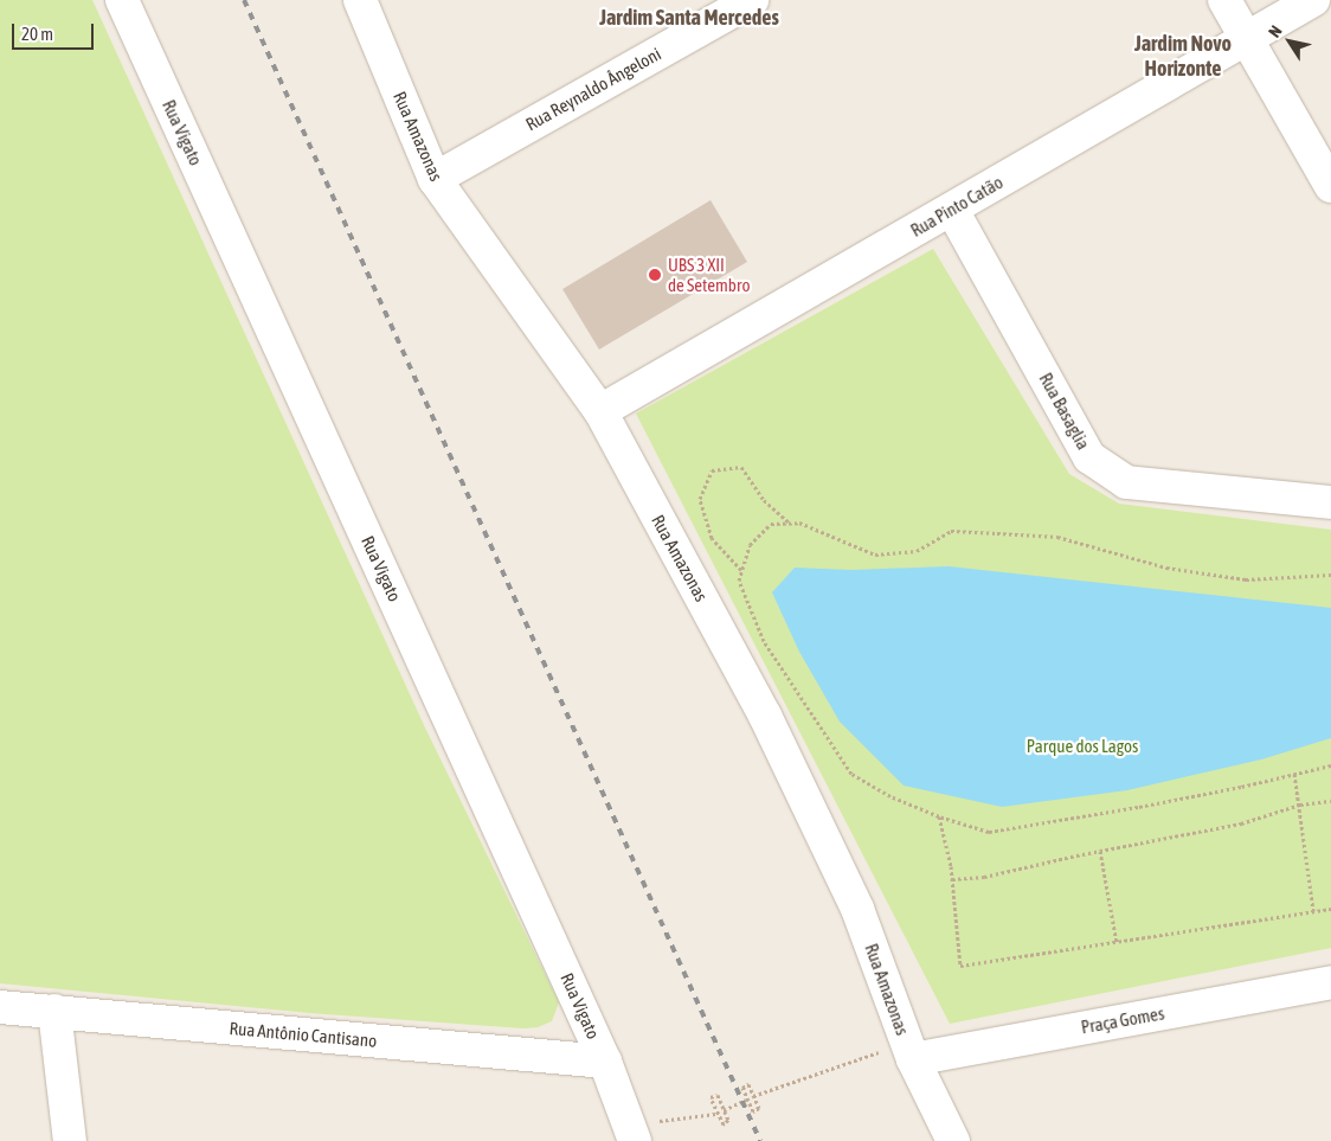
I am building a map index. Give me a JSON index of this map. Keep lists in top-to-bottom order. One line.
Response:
{"streets":{"street":["Rua Reynaldo Ângeloni","Rua Vigato","Rua Amazonas","Rua Pinto Catão","Rua Basaglia","Praça Gomes","Rua Antônio Cantisano"]},"crossings":[["Rua Reynaldo Ângeloni","Rua Amazonas"],["Rua Vigato","Rua Antônio Cantisano"],["Rua Amazonas","Rua Pinto Catão"],["Rua Amazonas","Praça Gomes"],["Rua Pinto Catão","Rua Basaglia"]],"districts":["Jardim Santa Mercedes","Jardim Novo Horizonte"],"parks":["Parque dos Lagos"],"places":["UBS 3 XII de Setembro"],"scale_bar":"20 m","north":"top left"}
